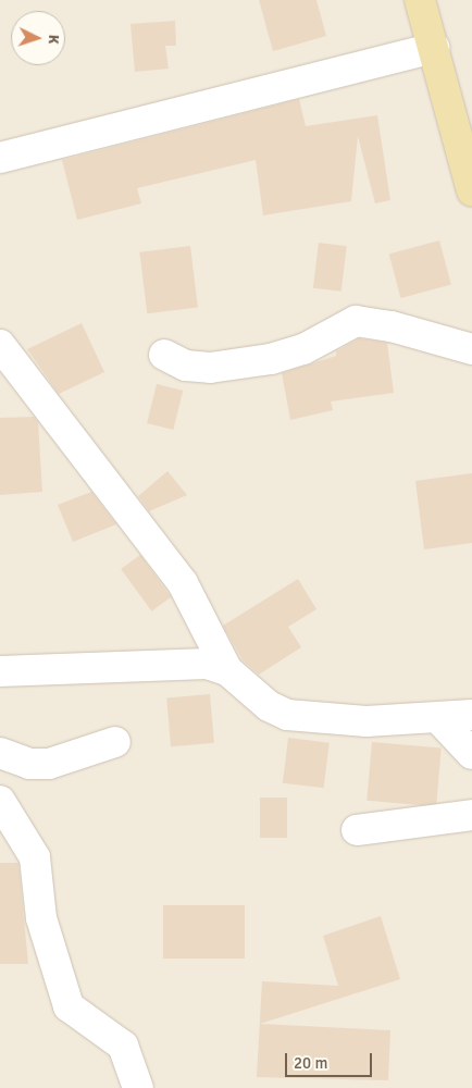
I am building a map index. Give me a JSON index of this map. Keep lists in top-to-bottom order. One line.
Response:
{"scale_bar":"20 m","north":"right"}
